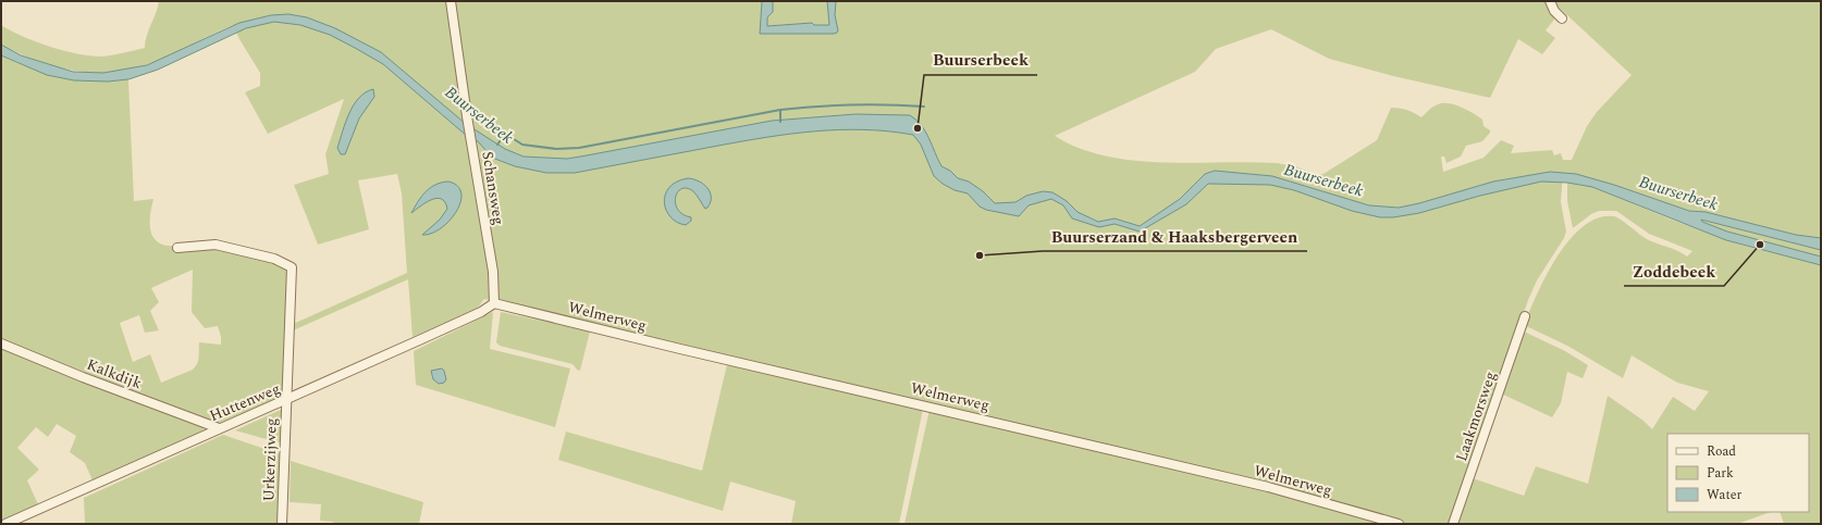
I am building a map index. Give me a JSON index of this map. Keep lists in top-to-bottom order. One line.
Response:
{"streets":{"street":["Schansweg","Welmerweg","Kalkdijk","Huttenweg","Laakmorsweg","Urkerzijweg"]},"crossings":[["Schansweg","Welmerweg"],["Schansweg","Huttenweg"],["Welmerweg","Huttenweg"],["Kalkdijk","Huttenweg"],["Huttenweg","Urkerzijweg"]],"water":["Buurserbeek"],"places":["Buurserbeek","Zoddebeek","Buurserzand & Haaksbergerveen"],"legend":["Road","Park","Water"]}
